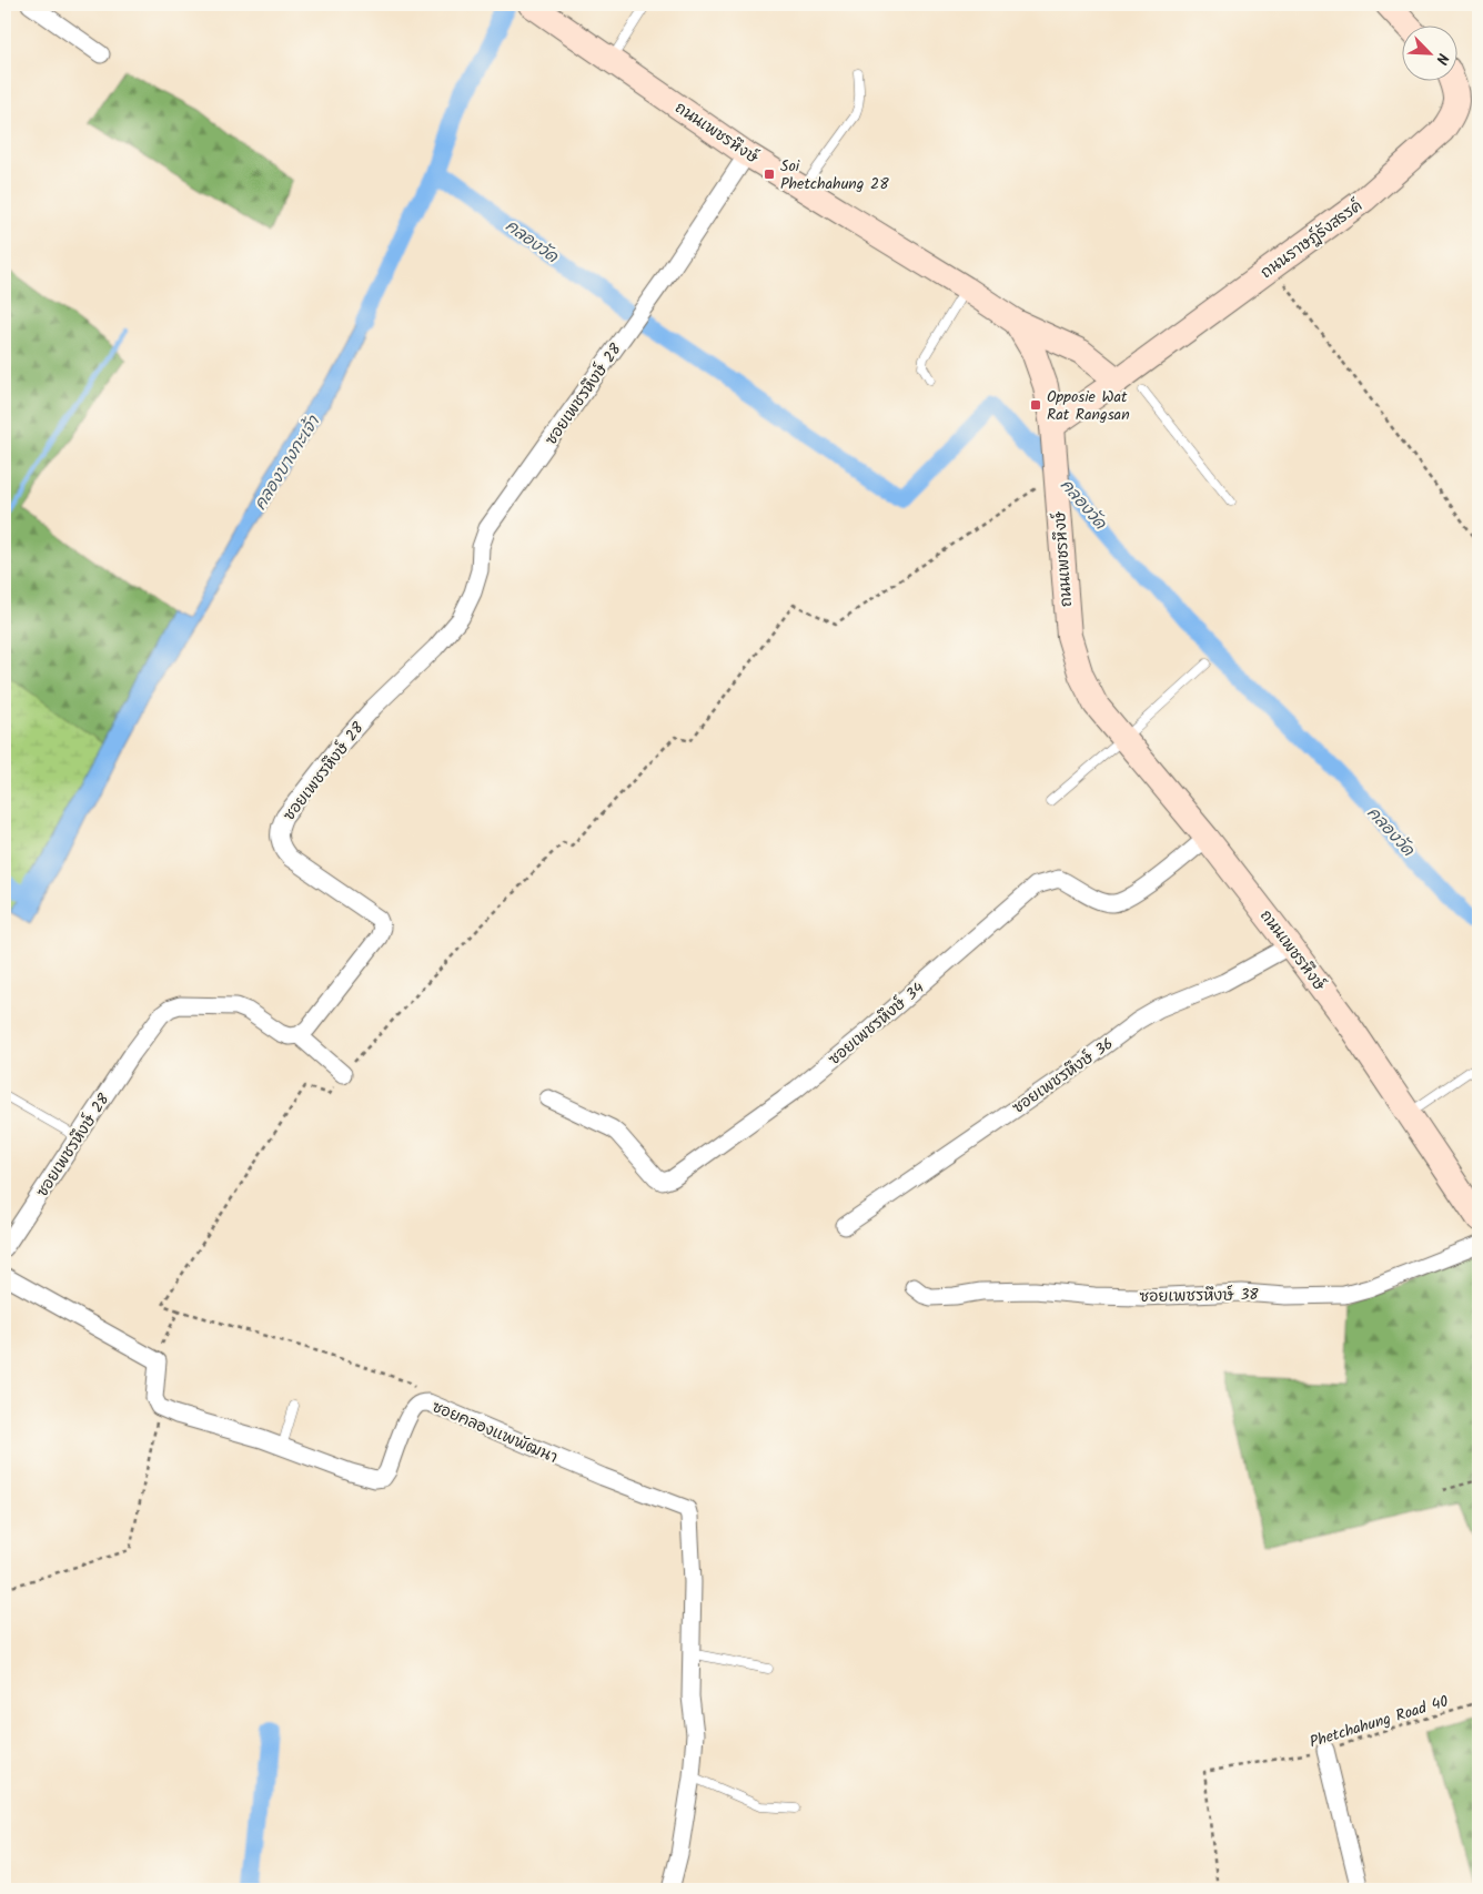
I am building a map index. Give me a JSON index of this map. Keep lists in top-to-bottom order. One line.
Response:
{"streets":{"main road":["ถนนเพชรหึงษ์","ถนนราษฎ์รังสรรค์"],"street":["ซอยเพชรหึงษ์ 28","ซอยเพชรหึงษ์ 34","ซอยเพชรหึงษ์ 36","ซอยเพชรหึงษ์ 38","ซอยคลองแพพัฒนา"],"path":["Phetchahung Road 40"]},"crossings":[["ถนนเพชรหึงษ์","ถนนราษฎ์รังสรรค์"],["ถนนเพชรหึงษ์","ซอยเพชรหึงษ์ 28"],["ถนนเพชรหึงษ์","ซอยเพชรหึงษ์ 34"],["ถนนเพชรหึงษ์","ซอยเพชรหึงษ์ 36"]],"water":["คลองวัด","คลองบางกะเจ้า"],"places":{"transit":["Soi Phetchahung 28","Opposie Wat Rat Rangsan"]},"north":"bottom right"}
